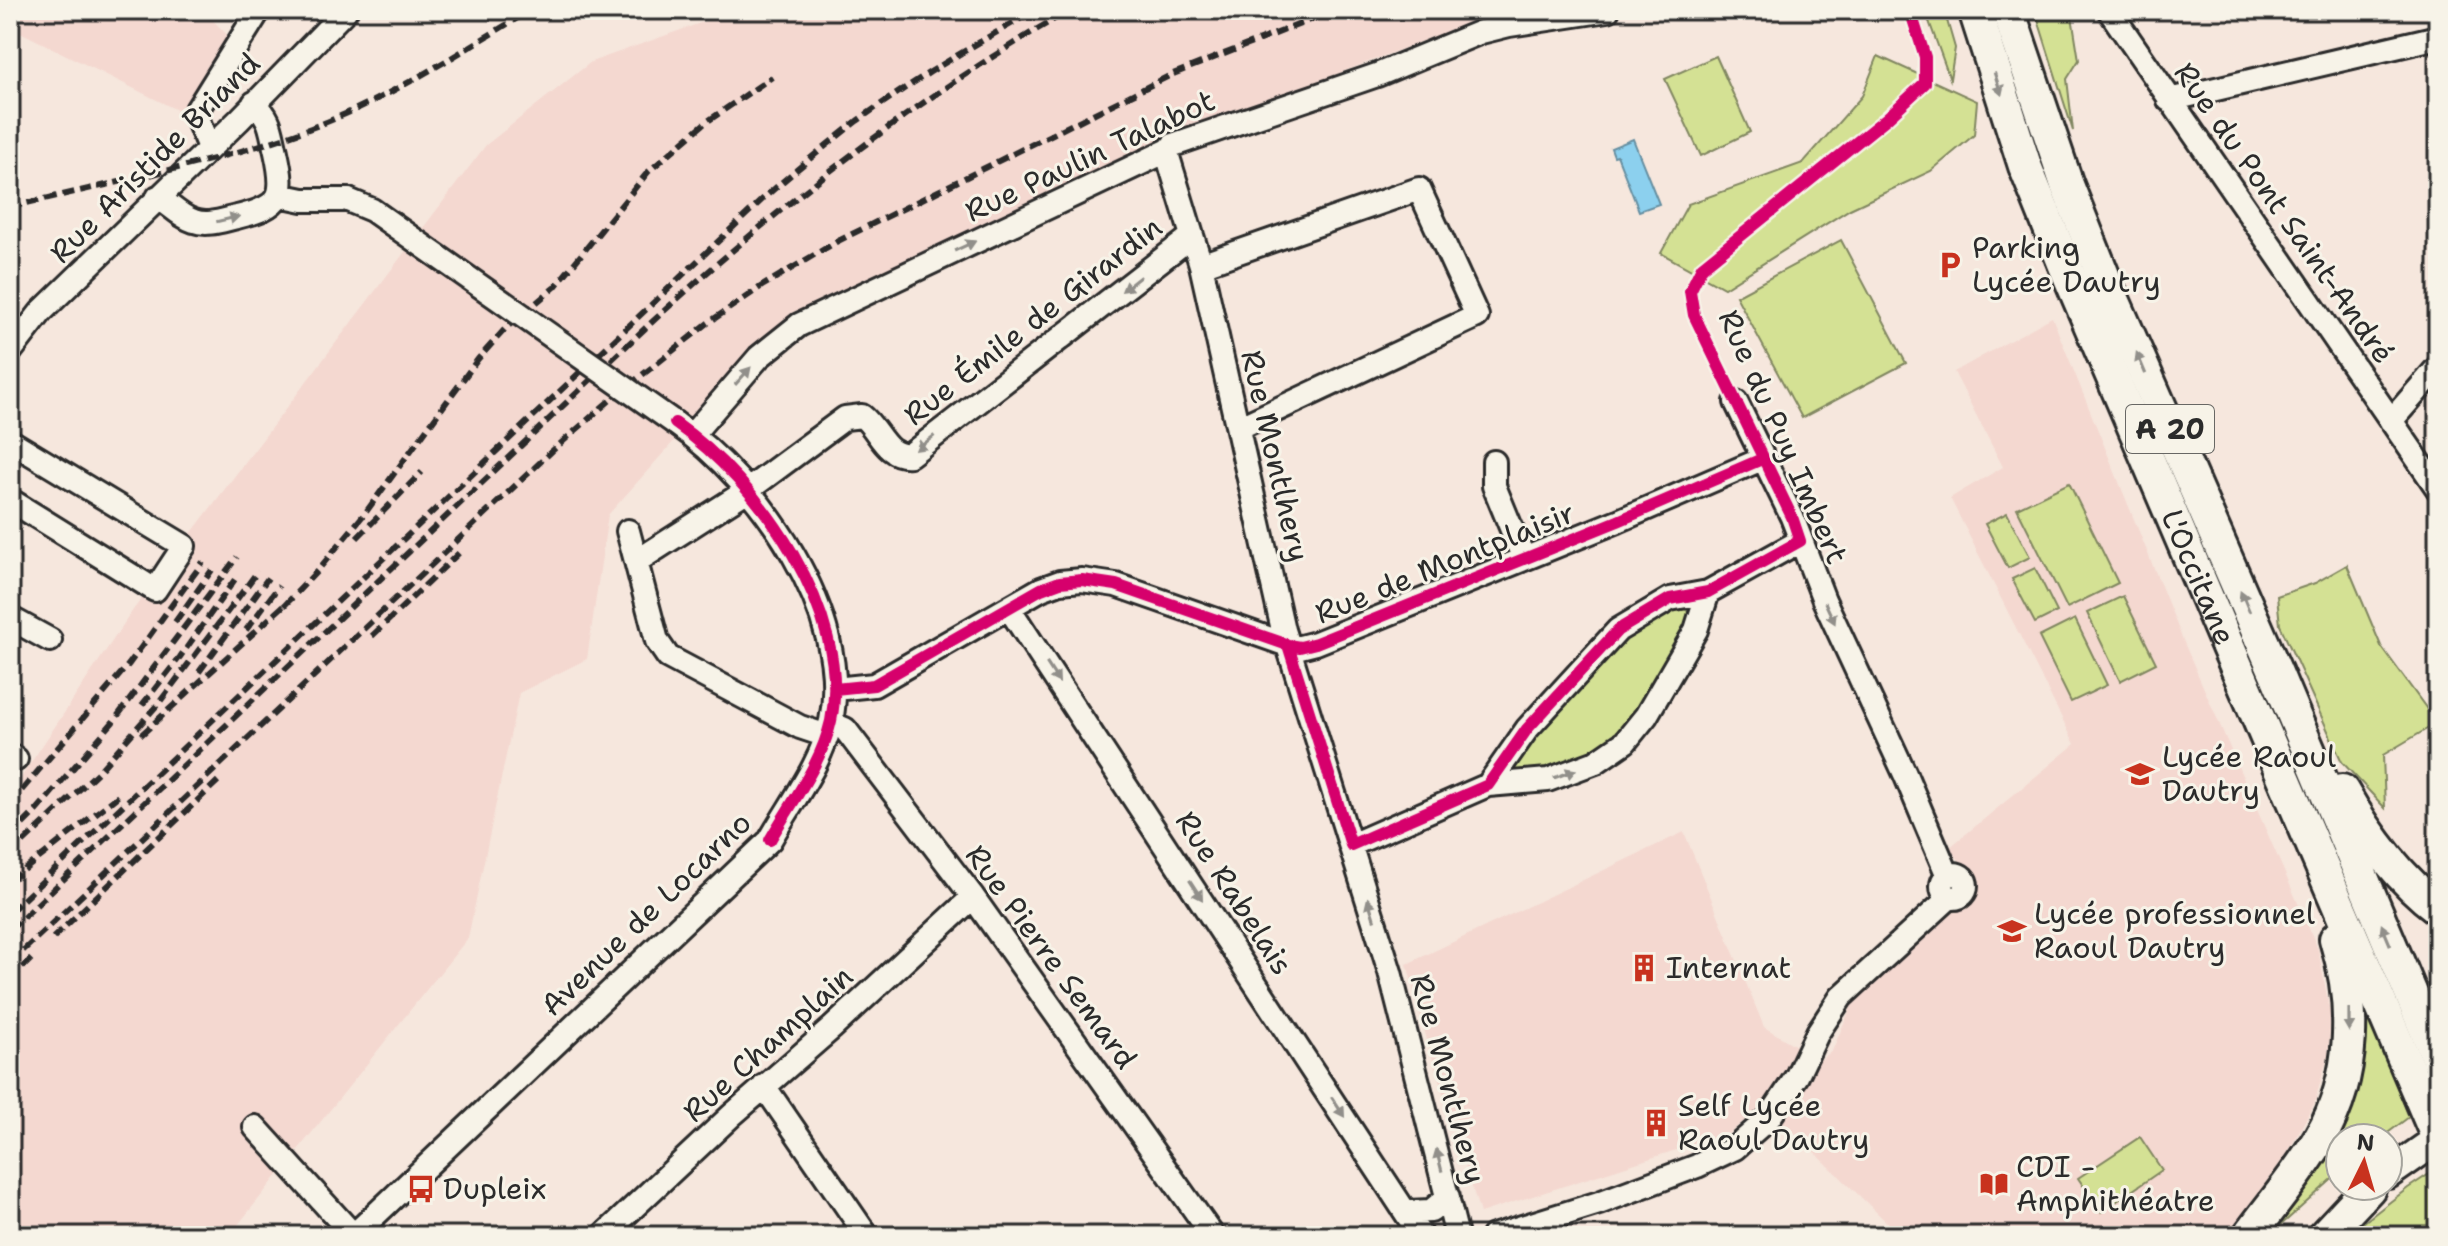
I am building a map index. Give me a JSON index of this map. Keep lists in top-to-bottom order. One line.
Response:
{"streets":{"highway":["A 20","L'Occitane"],"street":["Rue Paulin Talabot","Rue Aristide Briand","Rue du Pont Saint-André","Rue Émile de Girardin","Rue du Puy Imbert","Rue Montlhery","Rue de Montplaisir","Rue Rabelais","Avenue de Locarno","Rue Pierre Semard","Rue Champlain"]},"crossings":[["Rue Paulin Talabot","Rue Montlhery"],["Rue Paulin Talabot","Avenue de Locarno"],["Rue Émile de Girardin","Rue Montlhery"],["Rue Émile de Girardin","Avenue de Locarno"],["Rue du Puy Imbert","Rue de Montplaisir"],["Rue Montlhery","Rue de Montplaisir"],["Rue de Montplaisir","Rue Rabelais"],["Rue de Montplaisir","Avenue de Locarno"],["Avenue de Locarno","Rue Pierre Semard"],["Rue Pierre Semard","Rue Champlain"]],"one_way":["Rue Paulin Talabot","Rue Émile de Girardin","Rue Rabelais"],"places":{"parking":["Parking Lycée Dautry"],"school or university":["Lycée Raoul Dautry","Lycée professionnel Raoul Dautry"],"building":["Internat","Self Lycée Raoul Dautry"],"library":["CDI - Amphithéatre"],"bus stop":["Dupleix"]},"north":"top"}
